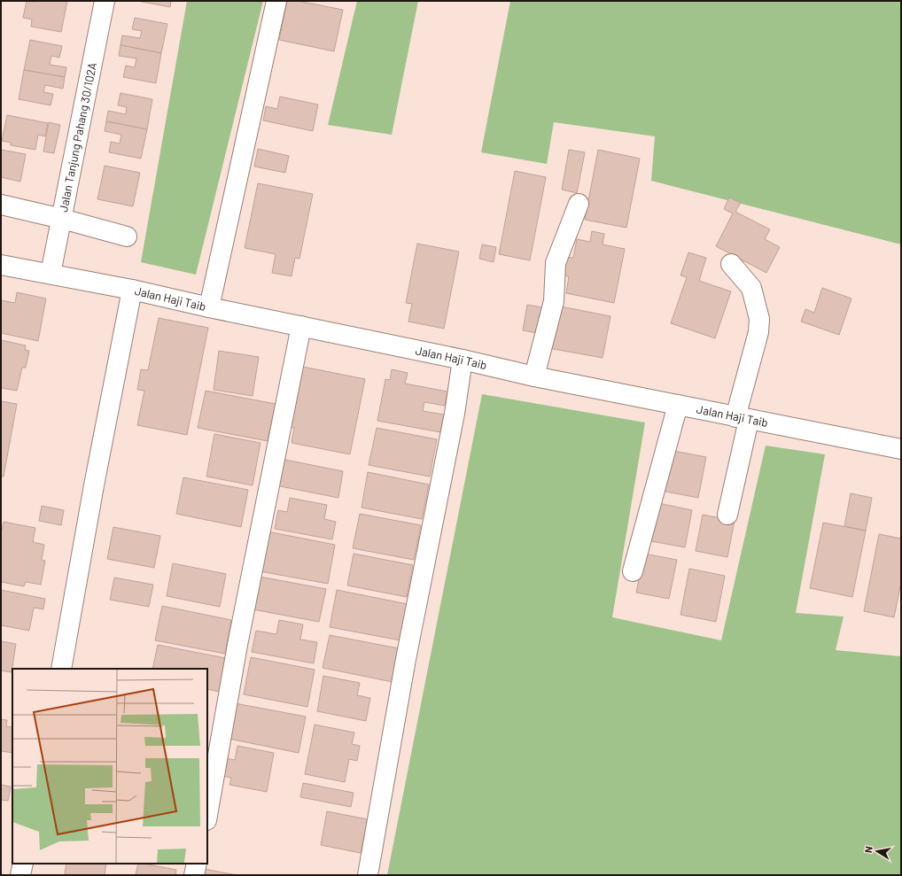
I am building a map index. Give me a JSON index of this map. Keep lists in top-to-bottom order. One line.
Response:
{"streets":{"street":["Jalan Tanjung Pahang 30/102A","Jalan Haji Taib"]},"crossings":[["Jalan Tanjung Pahang 30/102A","Jalan Haji Taib"]],"north":"left"}
